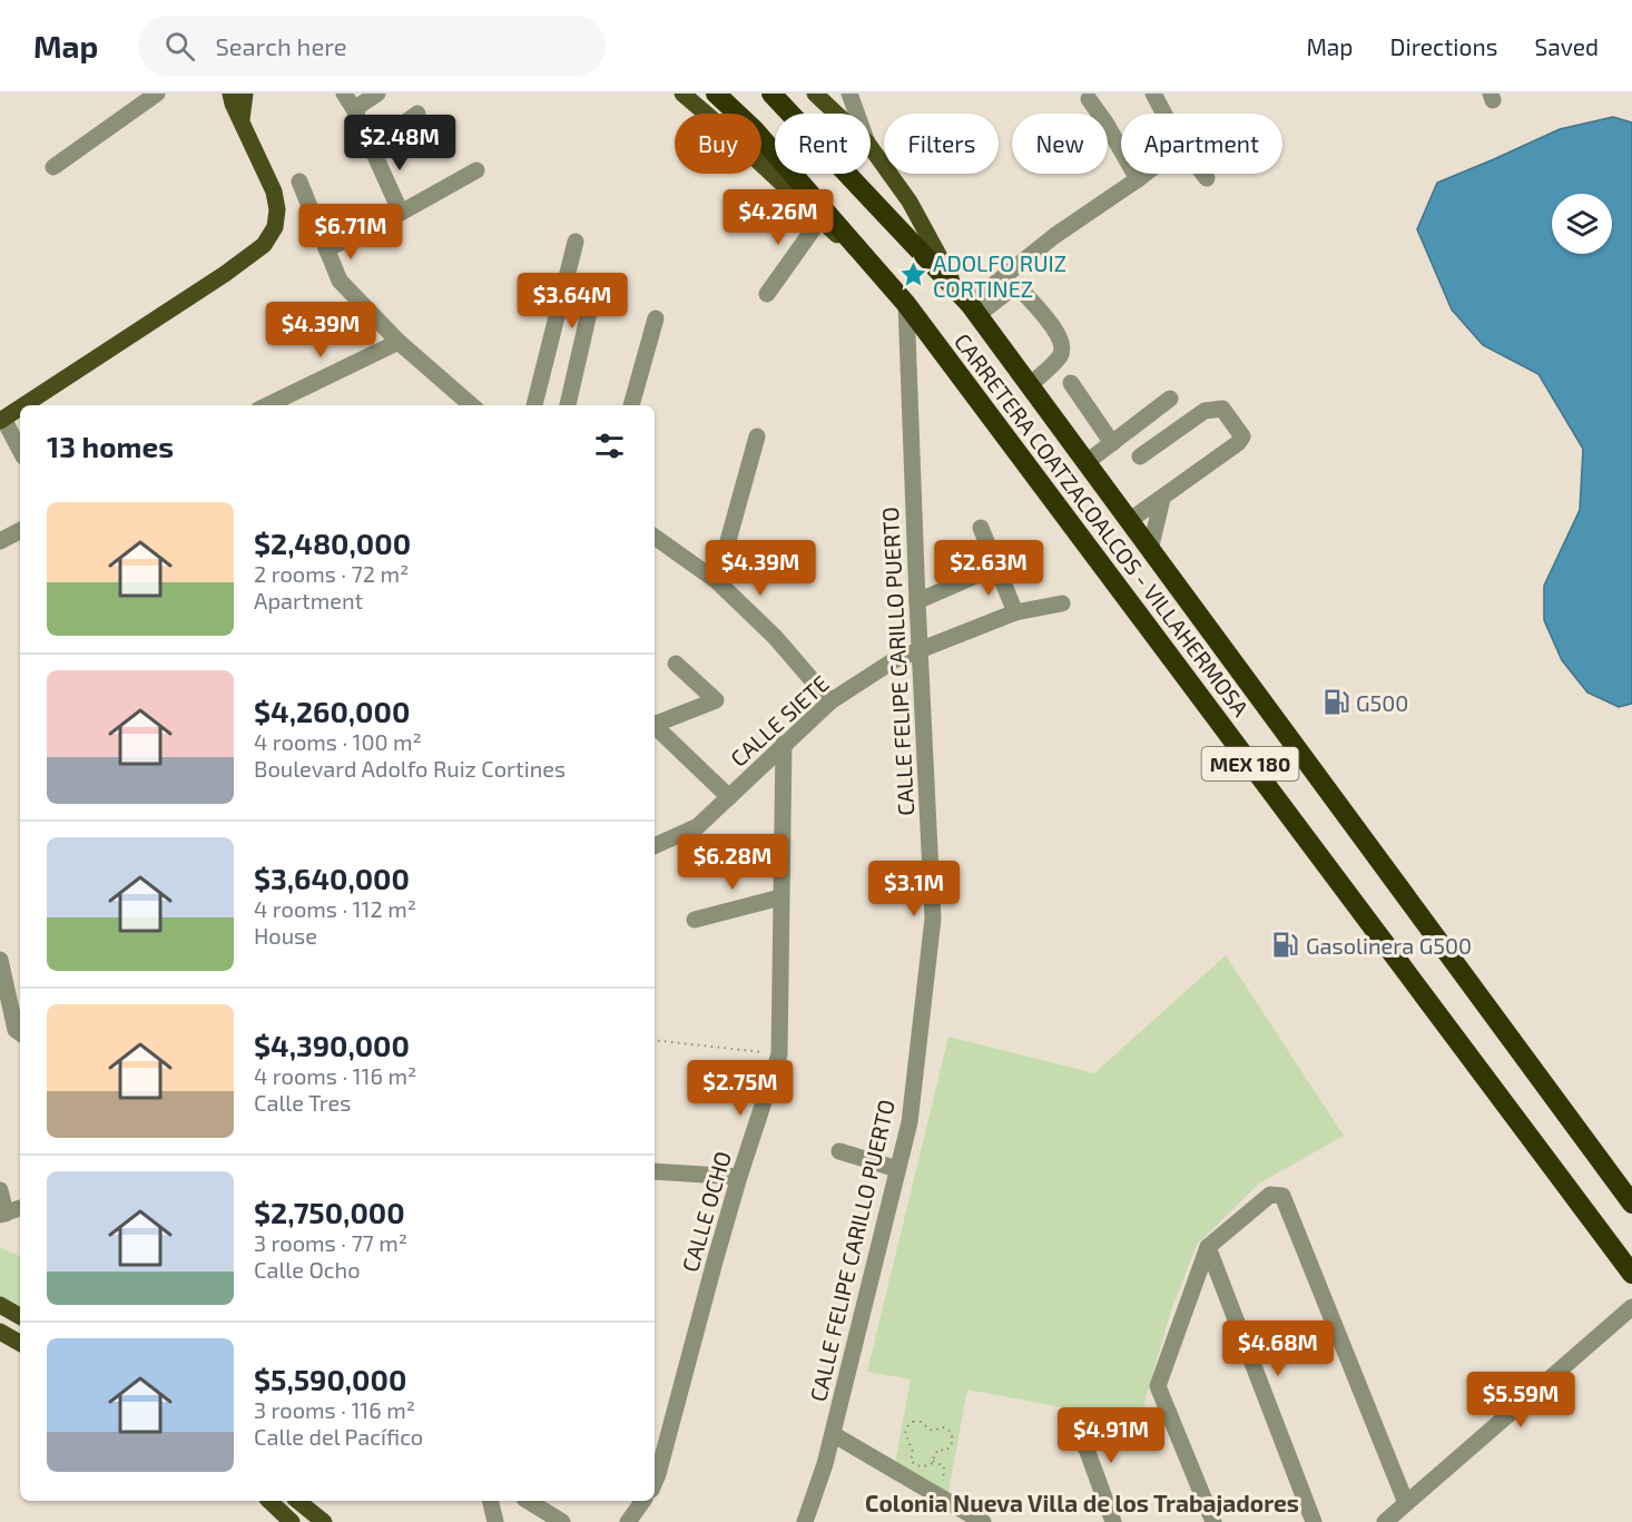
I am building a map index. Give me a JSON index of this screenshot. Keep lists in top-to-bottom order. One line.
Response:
{"streets":{"highway":["CARRETERA COATZACOALCOS - VILLAHERMOSA","MEX 180"],"street":["CALLE FELIPE CARILLO PUERTO","CALLE SIETE","CALLE OCHO"]},"crossings":[["CARRETERA COATZACOALCOS - VILLAHERMOSA","CALLE FELIPE CARILLO PUERTO"],["CALLE FELIPE CARILLO PUERTO","CALLE SIETE"],["CALLE SIETE","CALLE OCHO"]],"districts":["Colonia Nueva Villa de los Trabajadores"],"places":{"place":["ADOLFO RUIZ CORTINEZ"],"fuel station":["G500","Gasolinera G500"]},"page":{"header":"Map","search":"Search here","nav":["Map","Directions","Saved"],"chip":["Buy","Rent","Filters","New","Apartment"],"price":["$2.48M","$4.26M","$6.71M","$3.64M","$4.39M","$4.39M","$2.63M","$6.28M","$3.1M","$2.75M","$4.68M","$5.59M","$4.91M"],"heading":"13 homes","list":[{"name":"$2,480,000","note":"2 rooms · 72 m² · Apartment"},{"name":"$4,260,000","note":"4 rooms · 100 m² · Boulevard Adolfo Ruiz Cortines"},{"name":"$3,640,000","note":"4 rooms · 112 m² · House"},{"name":"$4,390,000","note":"4 rooms · 116 m² · Calle Tres"},{"name":"$2,750,000","note":"3 rooms · 77 m² · Calle Ocho"},{"name":"$5,590,000","note":"3 rooms · 116 m² · Calle del Pacífico"}]}}
